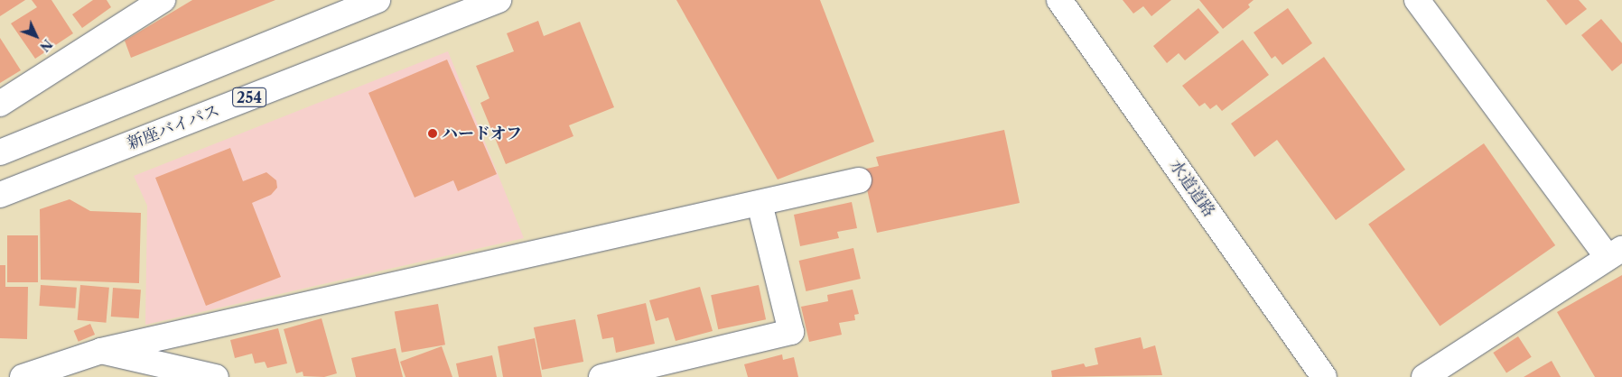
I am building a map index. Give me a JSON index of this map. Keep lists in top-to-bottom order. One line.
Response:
{"streets":{"main road":["254","新座バイパス","水道道路"]},"places":["ハードオフ"],"north":"bottom right"}
